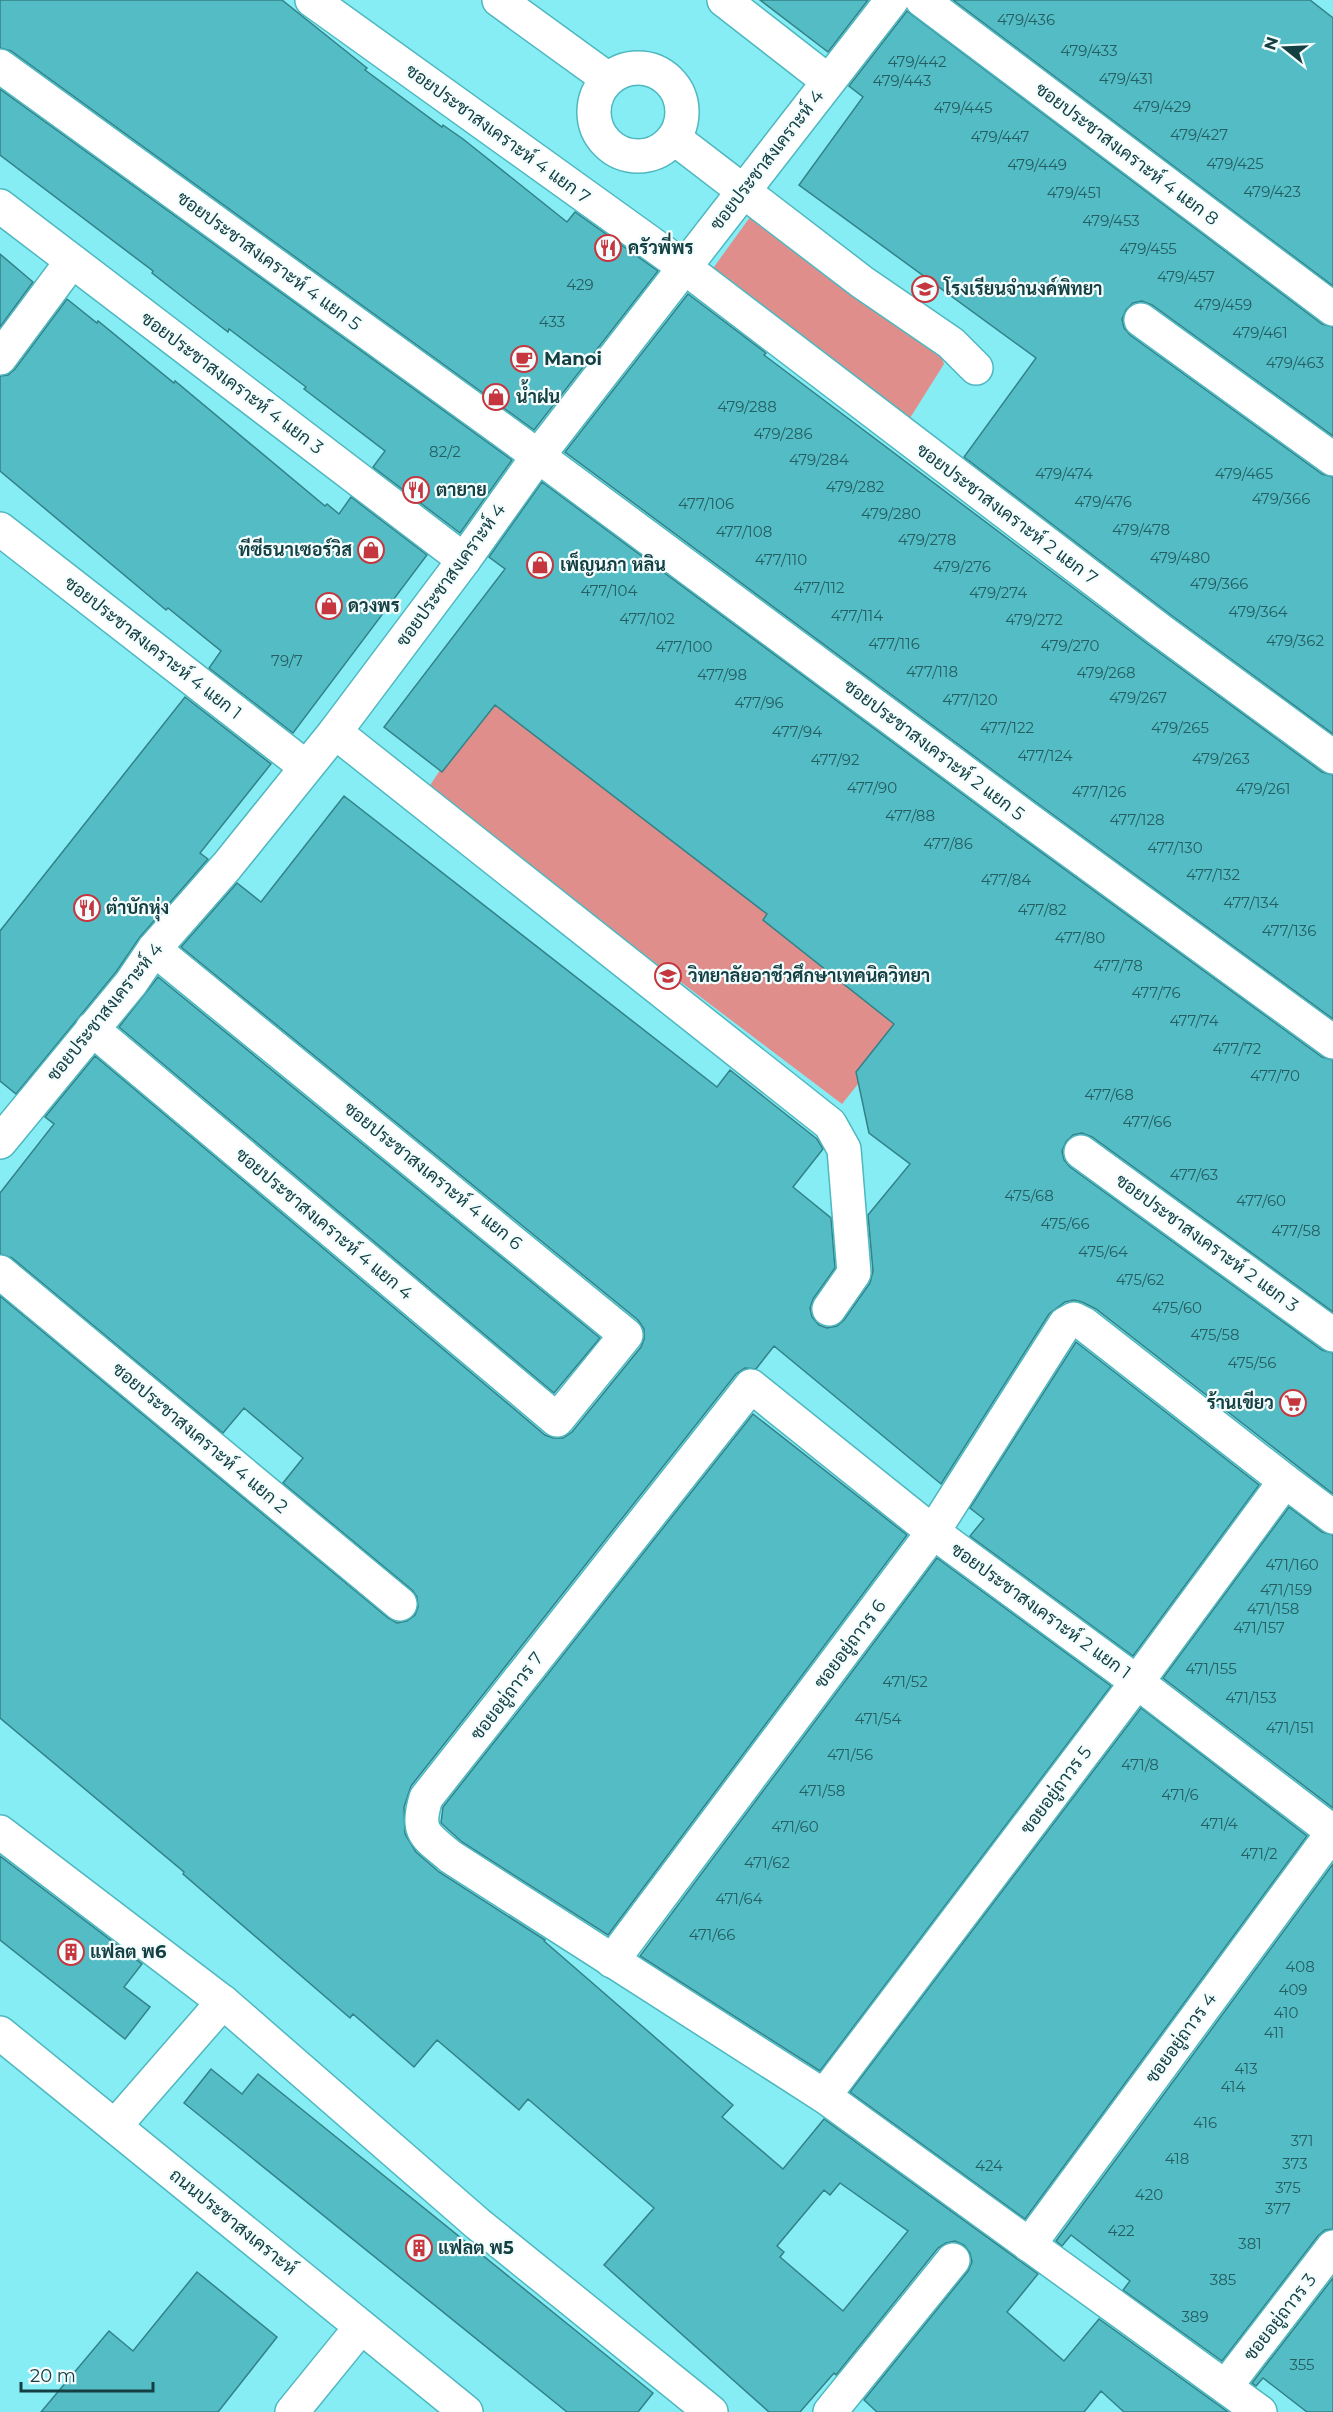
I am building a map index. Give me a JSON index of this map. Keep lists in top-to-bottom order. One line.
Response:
{"streets":{"street":["ซอยประชาสงเคราะห์ 4 แยก 7","ซอยประชาสงเคราะห์ 4 แยก 8","ซอยประชาสงเคราะห์ 4","ซอยประชาสงเคราะห์ 4 แยก 5","ซอยประชาสงเคราะห์ 4 แยก 3","ซอยประชาสงเคราะห์ 2 แยก 7","ซอยประชาสงเคราะห์ 4 แยก 1","ซอยประชาสงเคราะห์ 2 แยก 5","ซอยประชาสงเคราะห์ 4 แยก 6","ซอยประชาสงเคราะห์ 4 แยก 4","ซอยประชาสงเคราะห์ 2 แยก 3","ซอยประชาสงเคราะห์ 4 แยก 2","ซอยประชาสงเคราะห์ 2 แยก 1","ซอยอยู่ถาวร 6","ซอยอยู่ถาวร 7","ซอยอยู่ถาวร 5","ซอยอยู่ถาวร 4","ถนนประชาสงเคราะห์","ซอยอยู่ถาวร 3"]},"crossings":[["ซอยประชาสงเคราะห์ 4 แยก 7","ซอยประชาสงเคราะห์ 4"],["ซอยประชาสงเคราะห์ 4 แยก 7","ซอยประชาสงเคราะห์ 2 แยก 7"],["ซอยประชาสงเคราะห์ 4","ซอยประชาสงเคราะห์ 4 แยก 5"],["ซอยประชาสงเคราะห์ 4","ซอยประชาสงเคราะห์ 4 แยก 3"],["ซอยประชาสงเคราะห์ 4","ซอยประชาสงเคราะห์ 2 แยก 7"],["ซอยประชาสงเคราะห์ 4","ซอยประชาสงเคราะห์ 4 แยก 1"],["ซอยประชาสงเคราะห์ 4","ซอยประชาสงเคราะห์ 2 แยก 5"],["ซอยประชาสงเคราะห์ 4","ซอยประชาสงเคราะห์ 4 แยก 6"],["ซอยประชาสงเคราะห์ 4","ซอยประชาสงเคราะห์ 4 แยก 4"],["ซอยประชาสงเคราะห์ 4 แยก 5","ซอยประชาสงเคราะห์ 2 แยก 5"],["ซอยประชาสงเคราะห์ 4 แยก 6","ซอยประชาสงเคราะห์ 4 แยก 4"],["ซอยประชาสงเคราะห์ 2 แยก 1","ซอยอยู่ถาวร 6"],["ซอยประชาสงเคราะห์ 2 แยก 1","ซอยอยู่ถาวร 7"],["ซอยประชาสงเคราะห์ 2 แยก 1","ซอยอยู่ถาวร 5"],["ซอยประชาสงเคราะห์ 2 แยก 1","ซอยอยู่ถาวร 4"],["ซอยอยู่ถาวร 6","ซอยอยู่ถาวร 7"],["ซอยอยู่ถาวร 6","ซอยอยู่ถาวร 5"],["ซอยอยู่ถาวร 7","ซอยอยู่ถาวร 5"],["ซอยอยู่ถาวร 7","ซอยอยู่ถาวร 4"],["ซอยอยู่ถาวร 7","ซอยอยู่ถาวร 3"]],"places":{"restaurant":["ครัวพี่พร","ตายาย","ตำบักหุ่ง"],"school or university":["โรงเรียนจำนงค์พิทยา","วิทยาลัยอาชีวศึกษาเทคนิควิทยา"],"cafe":["Manoi"],"shop":["น้ำฝน","ทีซีธนาเซอร์วิส","เพ็ญนภา หลิน","ดวงพร"],"supermarket":["ร้านเขียว"],"building":["แฟลต พ6","แฟลต พ5"]},"house_numbers":["479/436","479/433","479/442","479/431","479/443","479/429","479/445","479/427","479/447","479/425","479/449","479/423","479/451","479/453","479/455","479/457","429","479/459","433","479/461","479/463","479/288","479/286","82/2","479/284","479/474","479/465","479/282","479/366","479/476","477/106","479/280","479/478","477/108","479/278","479/480","477/110","479/276","479/366","477/112","477/104","479/274","479/364","477/114","477/102","479/272","479/362","477/116","479/270","477/100","79/7","477/118","479/268","477/98","479/267","477/120","477/96","477/122","479/265","477/94","477/124","479/263","477/92","477/90","479/261","477/126","477/88","477/128","477/86","477/130","477/132","477/84","477/134","477/82","477/136","477/80","477/78","477/76","477/74","477/72","477/70","477/68","477/66","477/63","475/68","477/60","475/66","477/58","475/64","475/62","475/60","475/58","475/56","471/160","471/159","471/158","471/157","471/155","471/52","471/153","471/54","471/151","471/56","471/8","471/58","471/6","471/4","471/60","471/2","471/62","471/64","471/66","408","409","410","411","413","414","416","371","418","373","424","375","420","377","422","381","385","389","355"],"scale_bar":"20 m","north":"left"}
